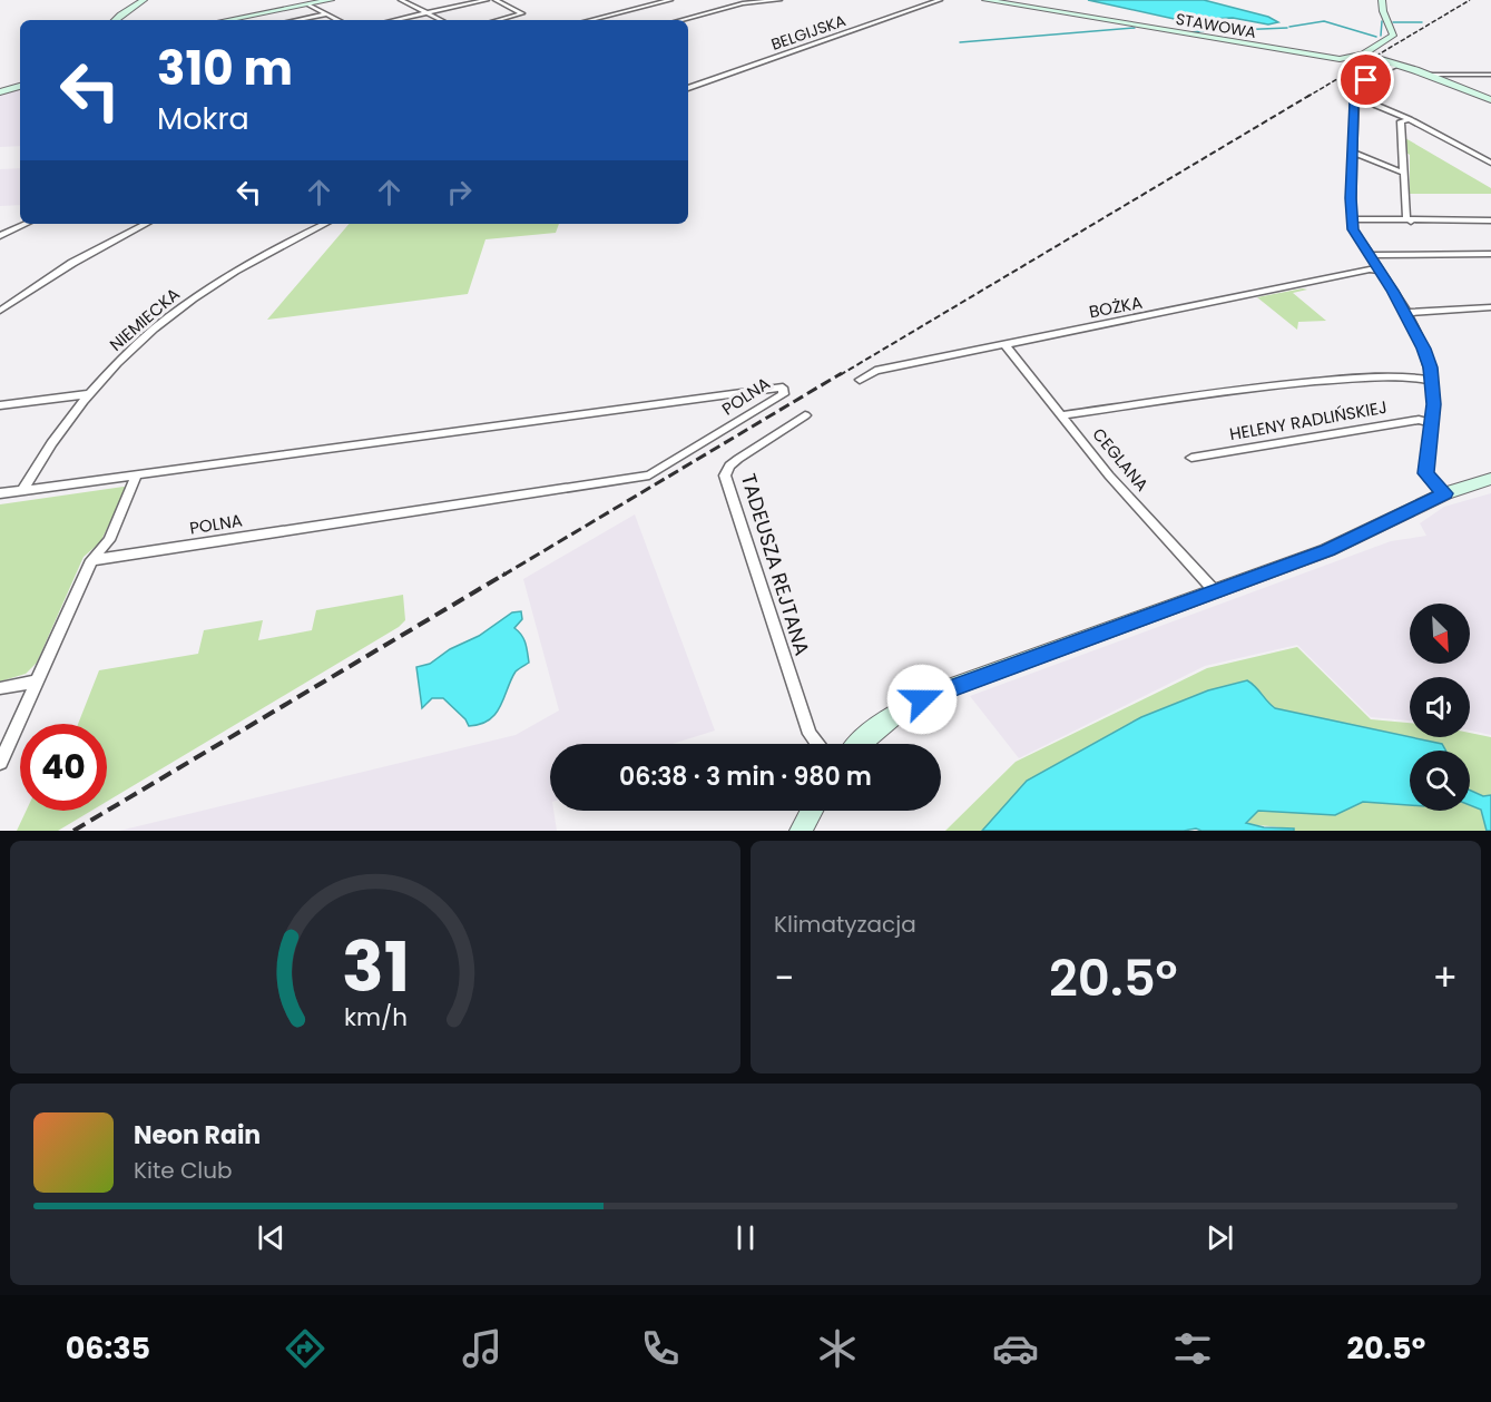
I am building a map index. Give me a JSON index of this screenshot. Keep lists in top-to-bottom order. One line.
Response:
{"streets":{"street":["STAWOWA","BELGIJSKA","BOŻKA","NIEMIECKA","POLNA","HELENY RADLIŃSKIEJ","CEGLANA","TADEUSZA REJTANA"]},"crossings":[["BOŻKA","CEGLANA"],["NIEMIECKA","POLNA"]],"north":"bottom right","page":{"turn":["310 m","Mokra"],"limit":"40","trip":"06:38 · 3 min · 980 m","tile":"Klimatyzacja","heat":["−","20.5°","+"],"song":["Neon Rain","Kite Club"],"tabs":["06:35","20.5°"],"gauge":["31","km/h"]}}
